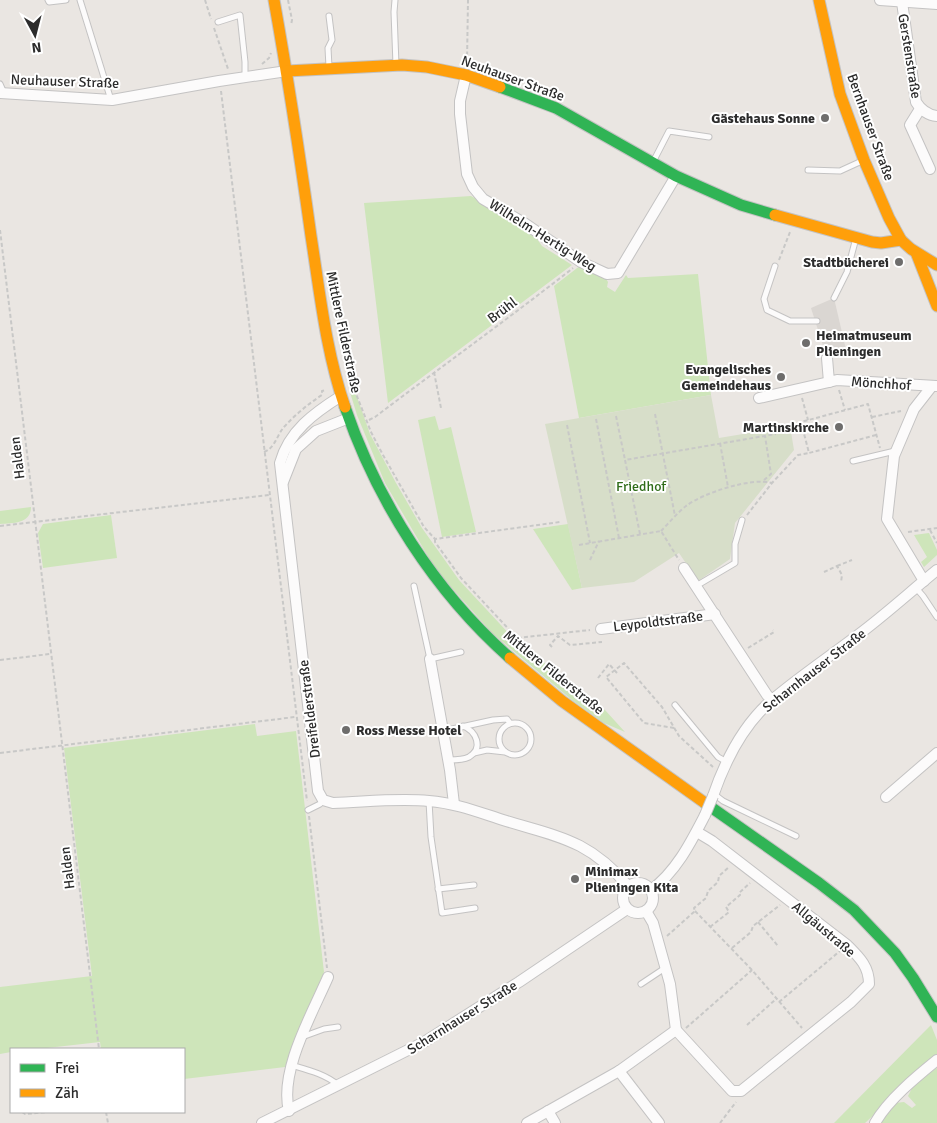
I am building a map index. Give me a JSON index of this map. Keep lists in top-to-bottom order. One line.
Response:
{"streets":{"main road":["Neuhauser Straße","Bernhauser Straße","Mittlere Filderstraße"],"street":["Gerstenstraße","Wilhelm-Hertig-Weg","Mönchhof","Leypoldtstraße","Scharnhauser Straße","Dreifelderstraße","Allgäustraße"],"path":["Brühl","Halden"]},"crossings":[["Neuhauser Straße","Bernhauser Straße"],["Neuhauser Straße","Wilhelm-Hertig-Weg"],["Neuhauser Straße","Mittlere Filderstraße"],["Wilhelm-Hertig-Weg","Brühl"],["Mittlere Filderstraße","Dreifelderstraße"],["Leypoldtstraße","Scharnhauser Straße"],["Scharnhauser Straße","Allgäustraße"]],"parks":["Friedhof"],"places":["Gästehaus Sonne","Stadtbücherei","Heimatmuseum Plieningen","Evangelisches Gemeindehaus","Martinskirche","Ross Messe Hotel","Minimax Plieningen Kita"],"legend":["Frei","Zäh"],"north":"bottom"}
